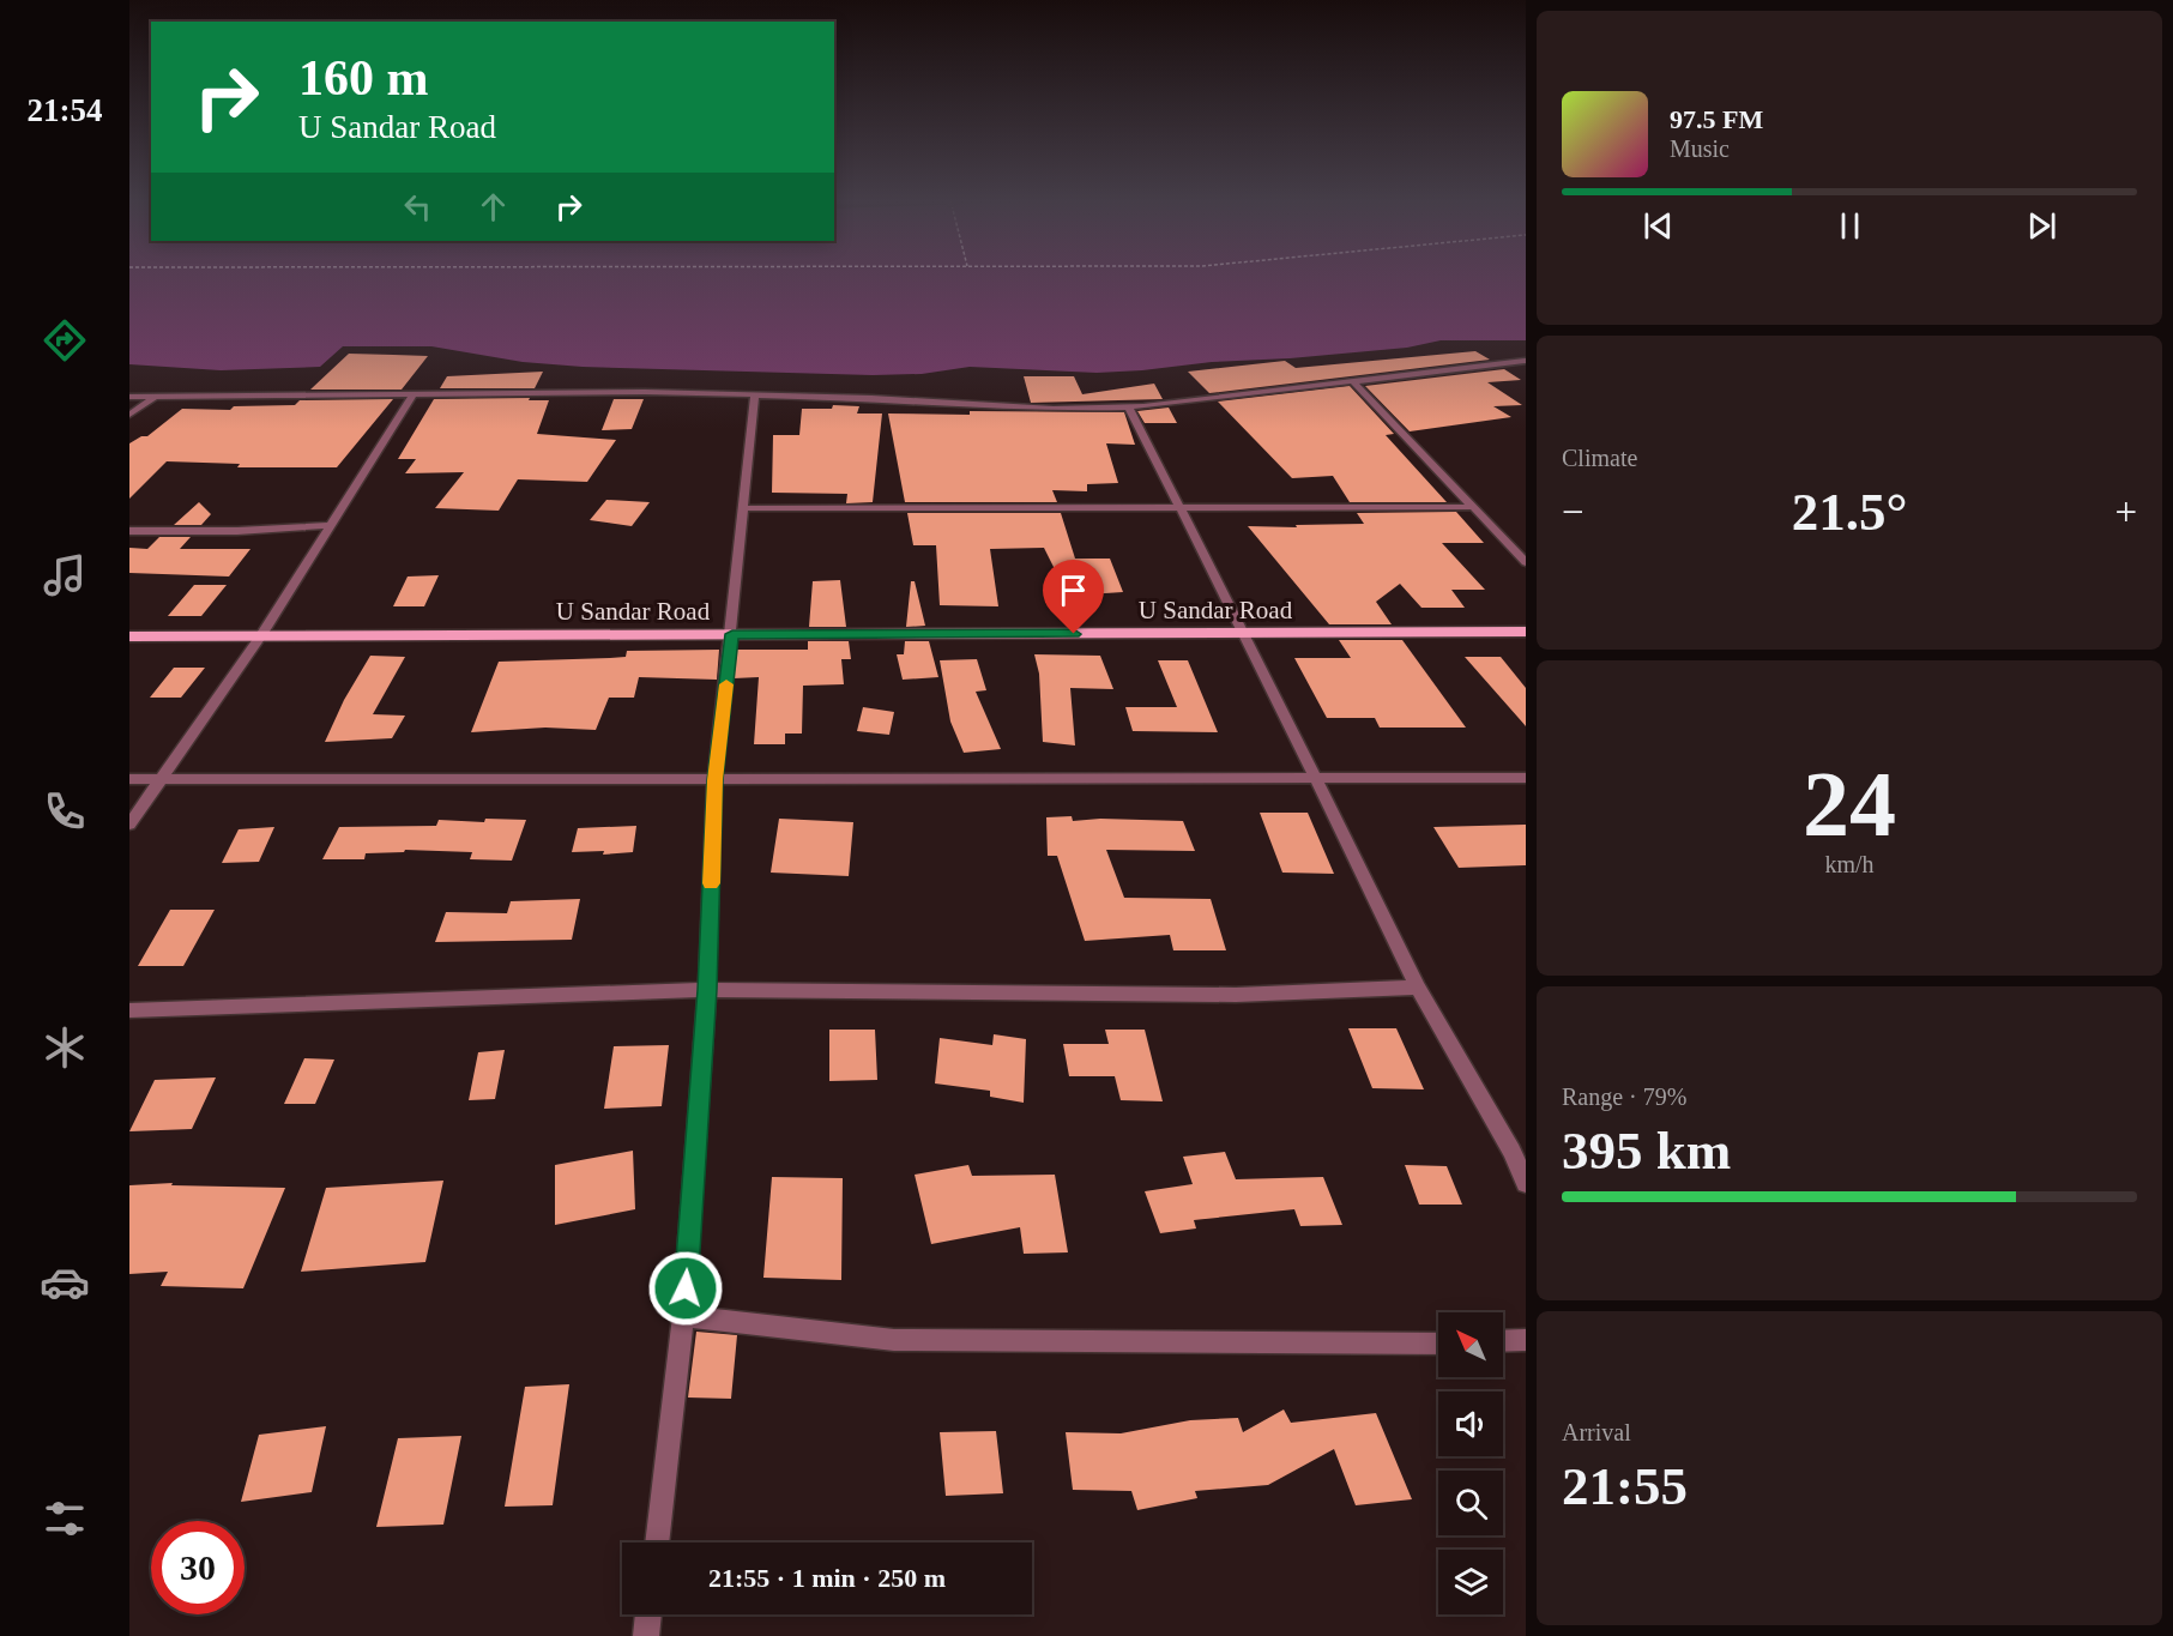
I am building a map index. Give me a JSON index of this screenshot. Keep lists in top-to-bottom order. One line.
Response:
{"streets":{"main road":["U Sandar Road"]},"north":"top left","page":{"tabs":"21:54","turn":["160 m","U Sandar Road"],"song":["97.5 FM","Music"],"tile":["Climate",["24","km/h"],["Range · 79%","395 km"],["Arrival","21:55"]],"heat":["−","21.5°","+"],"limit":"30","trip":"21:55 · 1 min · 250 m"}}
